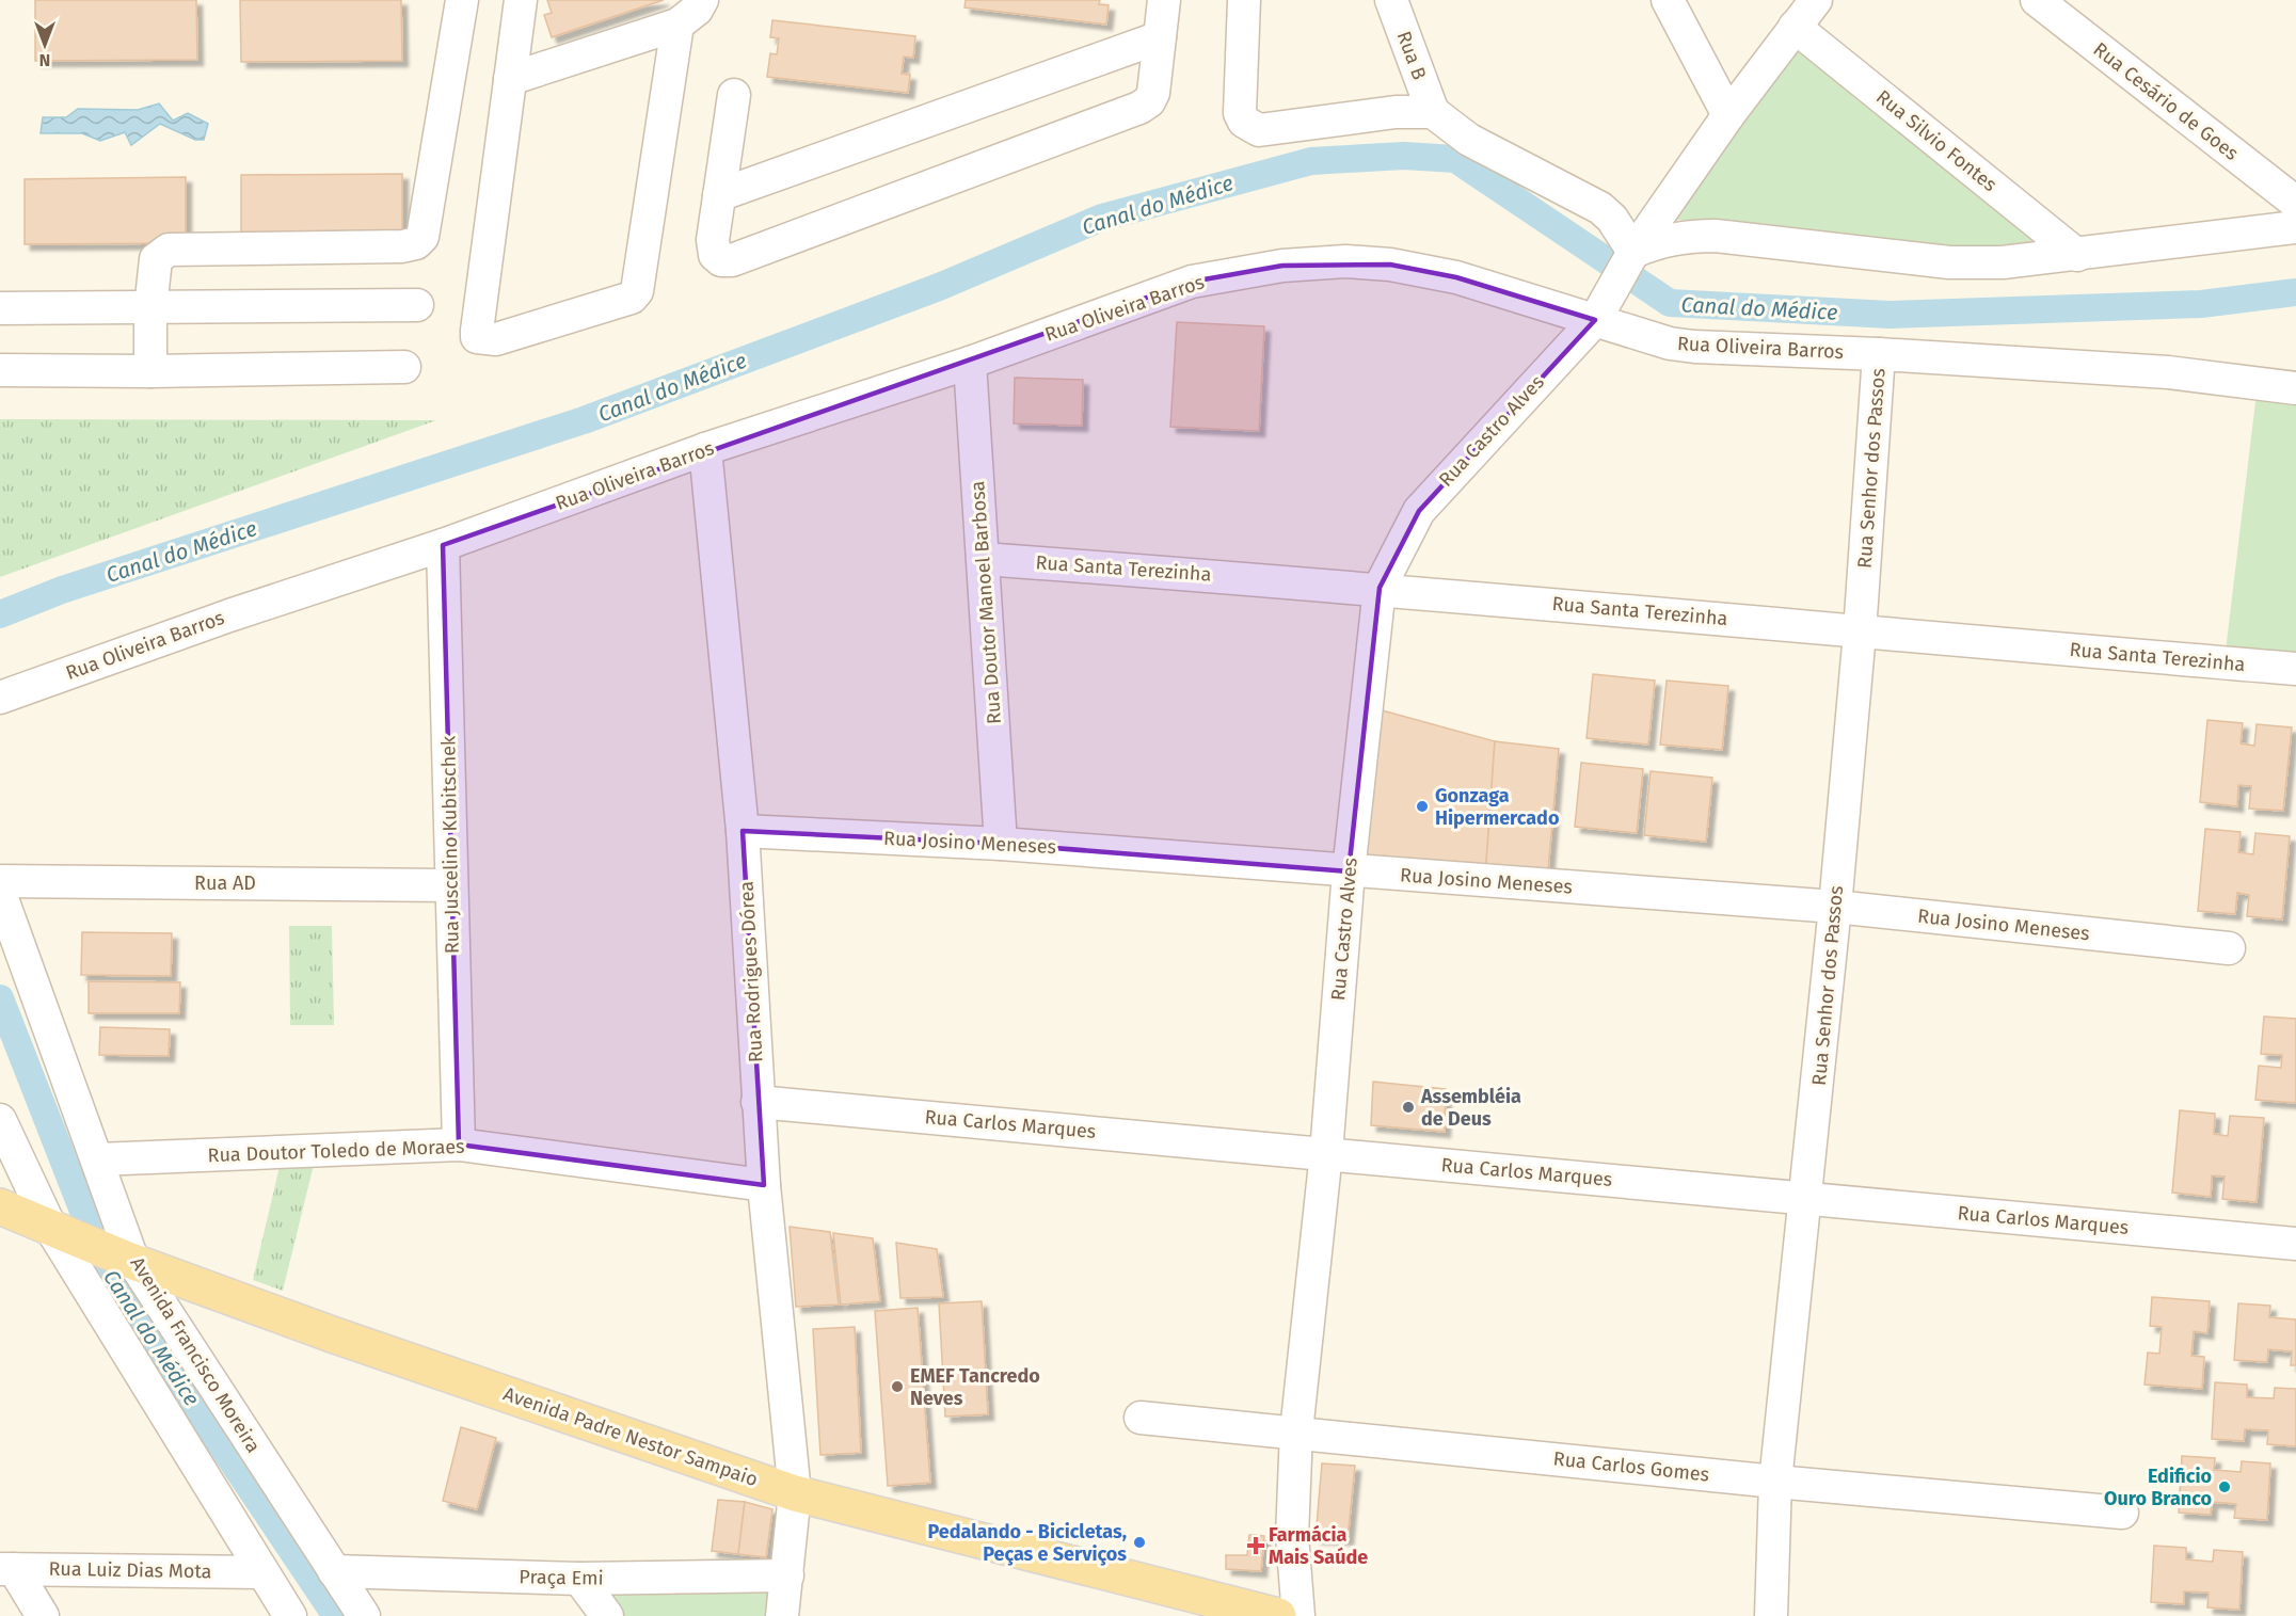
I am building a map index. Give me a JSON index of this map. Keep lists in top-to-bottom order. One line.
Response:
{"streets":{"main road":["Avenida Padre Nestor Sampaio"],"street":["Rua B","Rua Cesário de Goes","Rua Silvio Fontes","Rua Oliveira Barros","Rua Castro Alves","Rua Senhor dos Passos","Rua Santa Terezinha","Rua Doutor Manoel Barbosa","Rua Josino Meneses","Rua Juscelino Kubitschek","Rua AD","Rua Rodrigues Dórea","Rua Carlos Marques","Rua Doutor Toledo de Moraes","Avenida Francisco Moreira","Rua Carlos Gomes","Rua Luiz Dias Mota","Praça Emi"]},"crossings":[["Rua Silvio Fontes","Rua Castro Alves"],["Rua Oliveira Barros","Rua Castro Alves"],["Rua Oliveira Barros","Rua Senhor dos Passos"],["Rua Oliveira Barros","Rua Doutor Manoel Barbosa"],["Rua Oliveira Barros","Rua Juscelino Kubitschek"],["Rua Oliveira Barros","Rua Rodrigues Dórea"],["Rua Castro Alves","Rua Santa Terezinha"],["Rua Castro Alves","Rua Josino Meneses"],["Rua Castro Alves","Rua Carlos Marques"],["Rua Castro Alves","Rua Carlos Gomes"],["Rua Senhor dos Passos","Rua Santa Terezinha"],["Rua Senhor dos Passos","Rua Josino Meneses"],["Rua Senhor dos Passos","Rua Carlos Marques"],["Rua Senhor dos Passos","Rua Carlos Gomes"],["Rua Santa Terezinha","Rua Doutor Manoel Barbosa"],["Rua Doutor Manoel Barbosa","Rua Josino Meneses"],["Rua Josino Meneses","Rua Rodrigues Dórea"],["Rua Juscelino Kubitschek","Rua AD"],["Rua Juscelino Kubitschek","Rua Doutor Toledo de Moraes"],["Rua Rodrigues Dórea","Rua Carlos Marques"],["Rua Rodrigues Dórea","Rua Doutor Toledo de Moraes"],["Rua Rodrigues Dórea","Avenida Padre Nestor Sampaio"],["Rua Rodrigues Dórea","Praça Emi"],["Rua Doutor Toledo de Moraes","Avenida Francisco Moreira"],["Avenida Francisco Moreira","Avenida Padre Nestor Sampaio"],["Avenida Francisco Moreira","Praça Emi"]],"water":["Canal do Médice"],"places":{"other":["Gonzaga Hipermercado","Assembléia de Deus","EMEF Tancredo Neves","Edificio Ouro Branco","Pedalando - Bicicletas, Peças e Serviços"],"health":["Farmácia Mais Saúde"]},"north":"bottom"}
